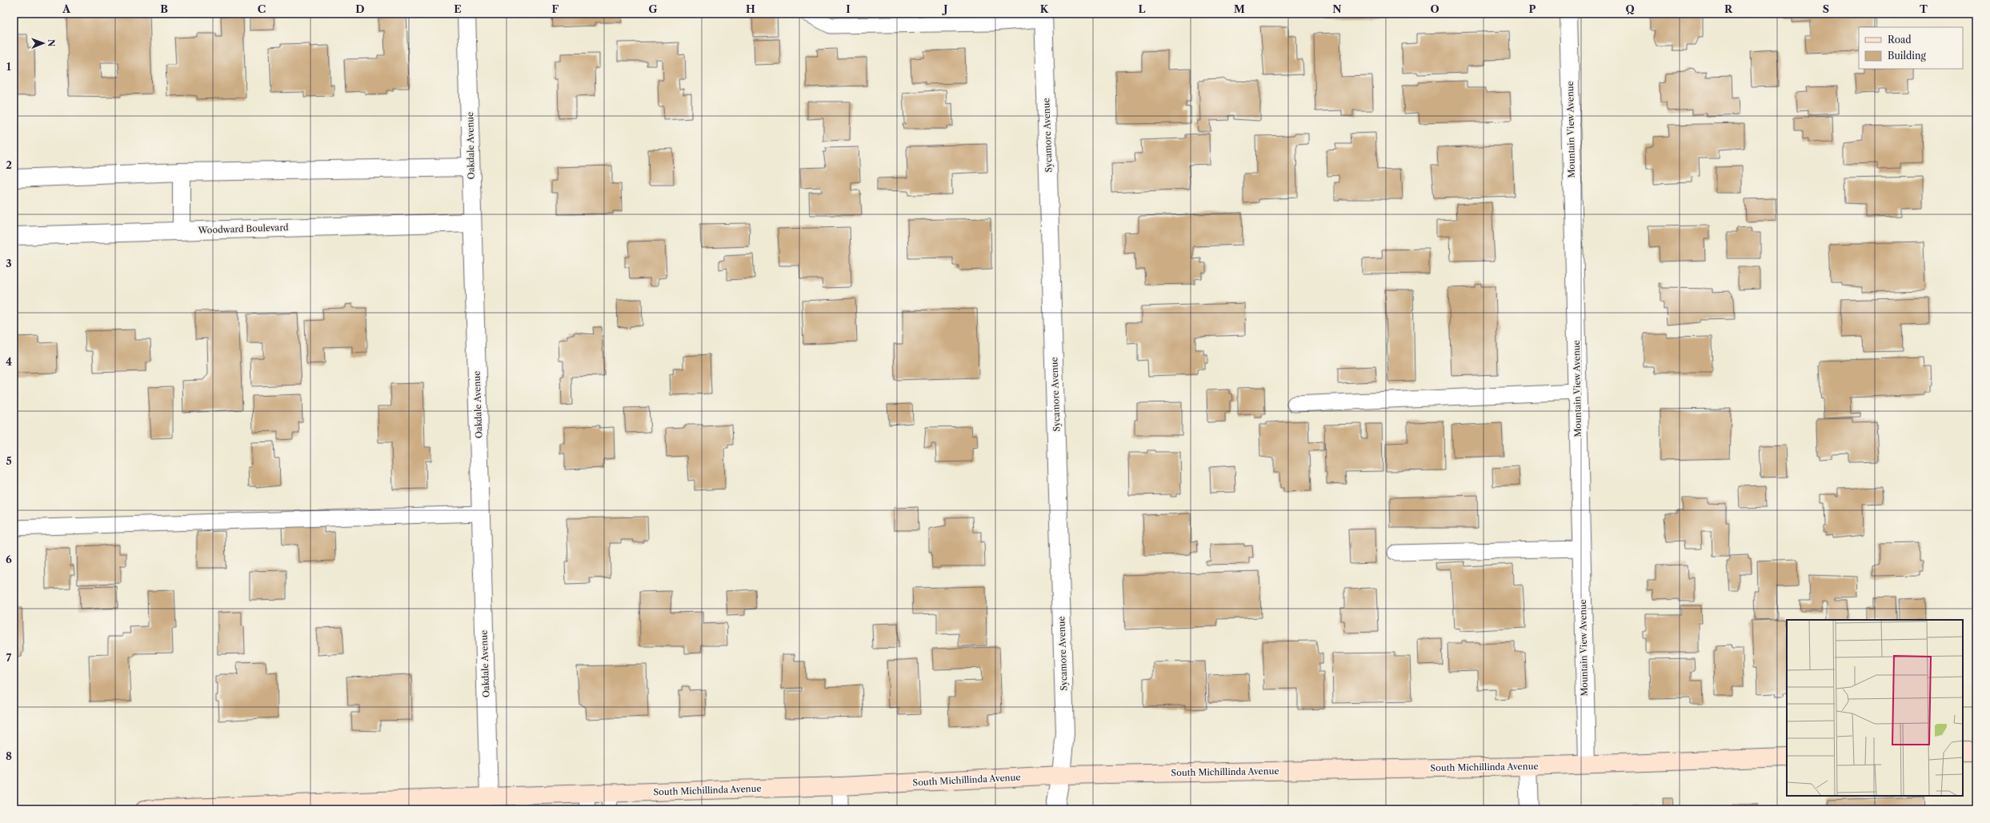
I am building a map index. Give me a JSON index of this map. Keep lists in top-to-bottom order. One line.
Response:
{"streets":{"main road":["South Michillinda Avenue"],"street":["Mountain View Avenue","Sycamore Avenue","Oakdale Avenue","Woodward Boulevard"]},"crossings":[["Mountain View Avenue","South Michillinda Avenue"],["Sycamore Avenue","South Michillinda Avenue"],["Oakdale Avenue","Woodward Boulevard"],["Oakdale Avenue","South Michillinda Avenue"]],"legend":["Road","Building"],"north":"right","grid":{"columns":["A","B","C","D","E","F","G","H","I","J","K","L","M","N","O","P","Q","R","S","T"],"rows":["1","2","3","4","5","6","7","8"]}}
